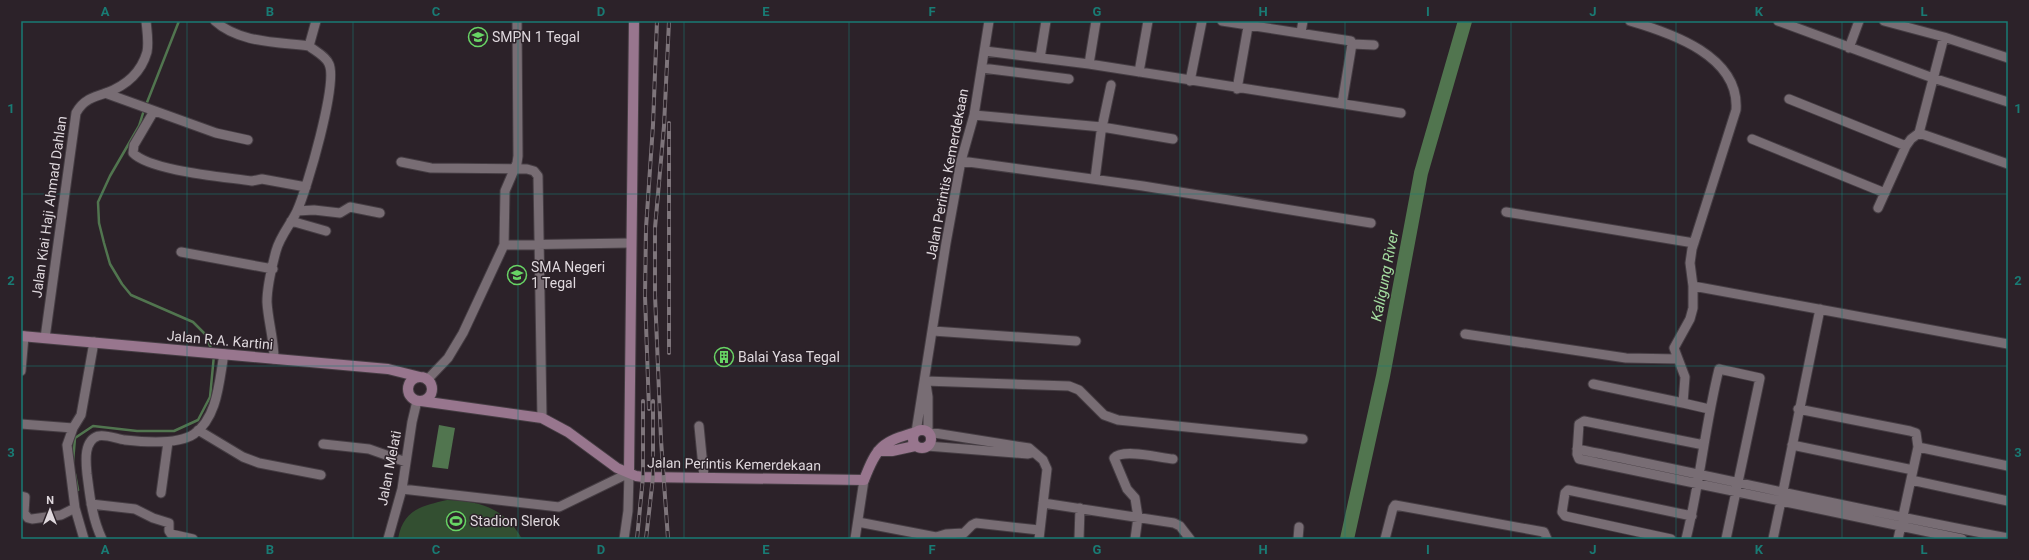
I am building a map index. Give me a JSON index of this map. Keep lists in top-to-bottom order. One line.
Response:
{"streets":{"street":["Jalan Perintis Kemerdekaan","Jalan Kiai Haji Ahmad Dahlan","Jalan R.A. Kartini","Jalan Melati"]},"crossings":[["Jalan Perintis Kemerdekaan","Jalan Melati"],["Jalan Kiai Haji Ahmad Dahlan","Jalan R.A. Kartini"]],"water":["Kaligung River"],"places":{"school or university":["SMPN 1 Tegal","SMA Negeri 1 Tegal"],"building":["Balai Yasa Tegal"],"sports":["Stadion Slerok"]},"north":"top","grid":{"columns":["A","B","C","D","E","F","G","H","I","J","K","L"],"rows":["1","2","3"]}}
